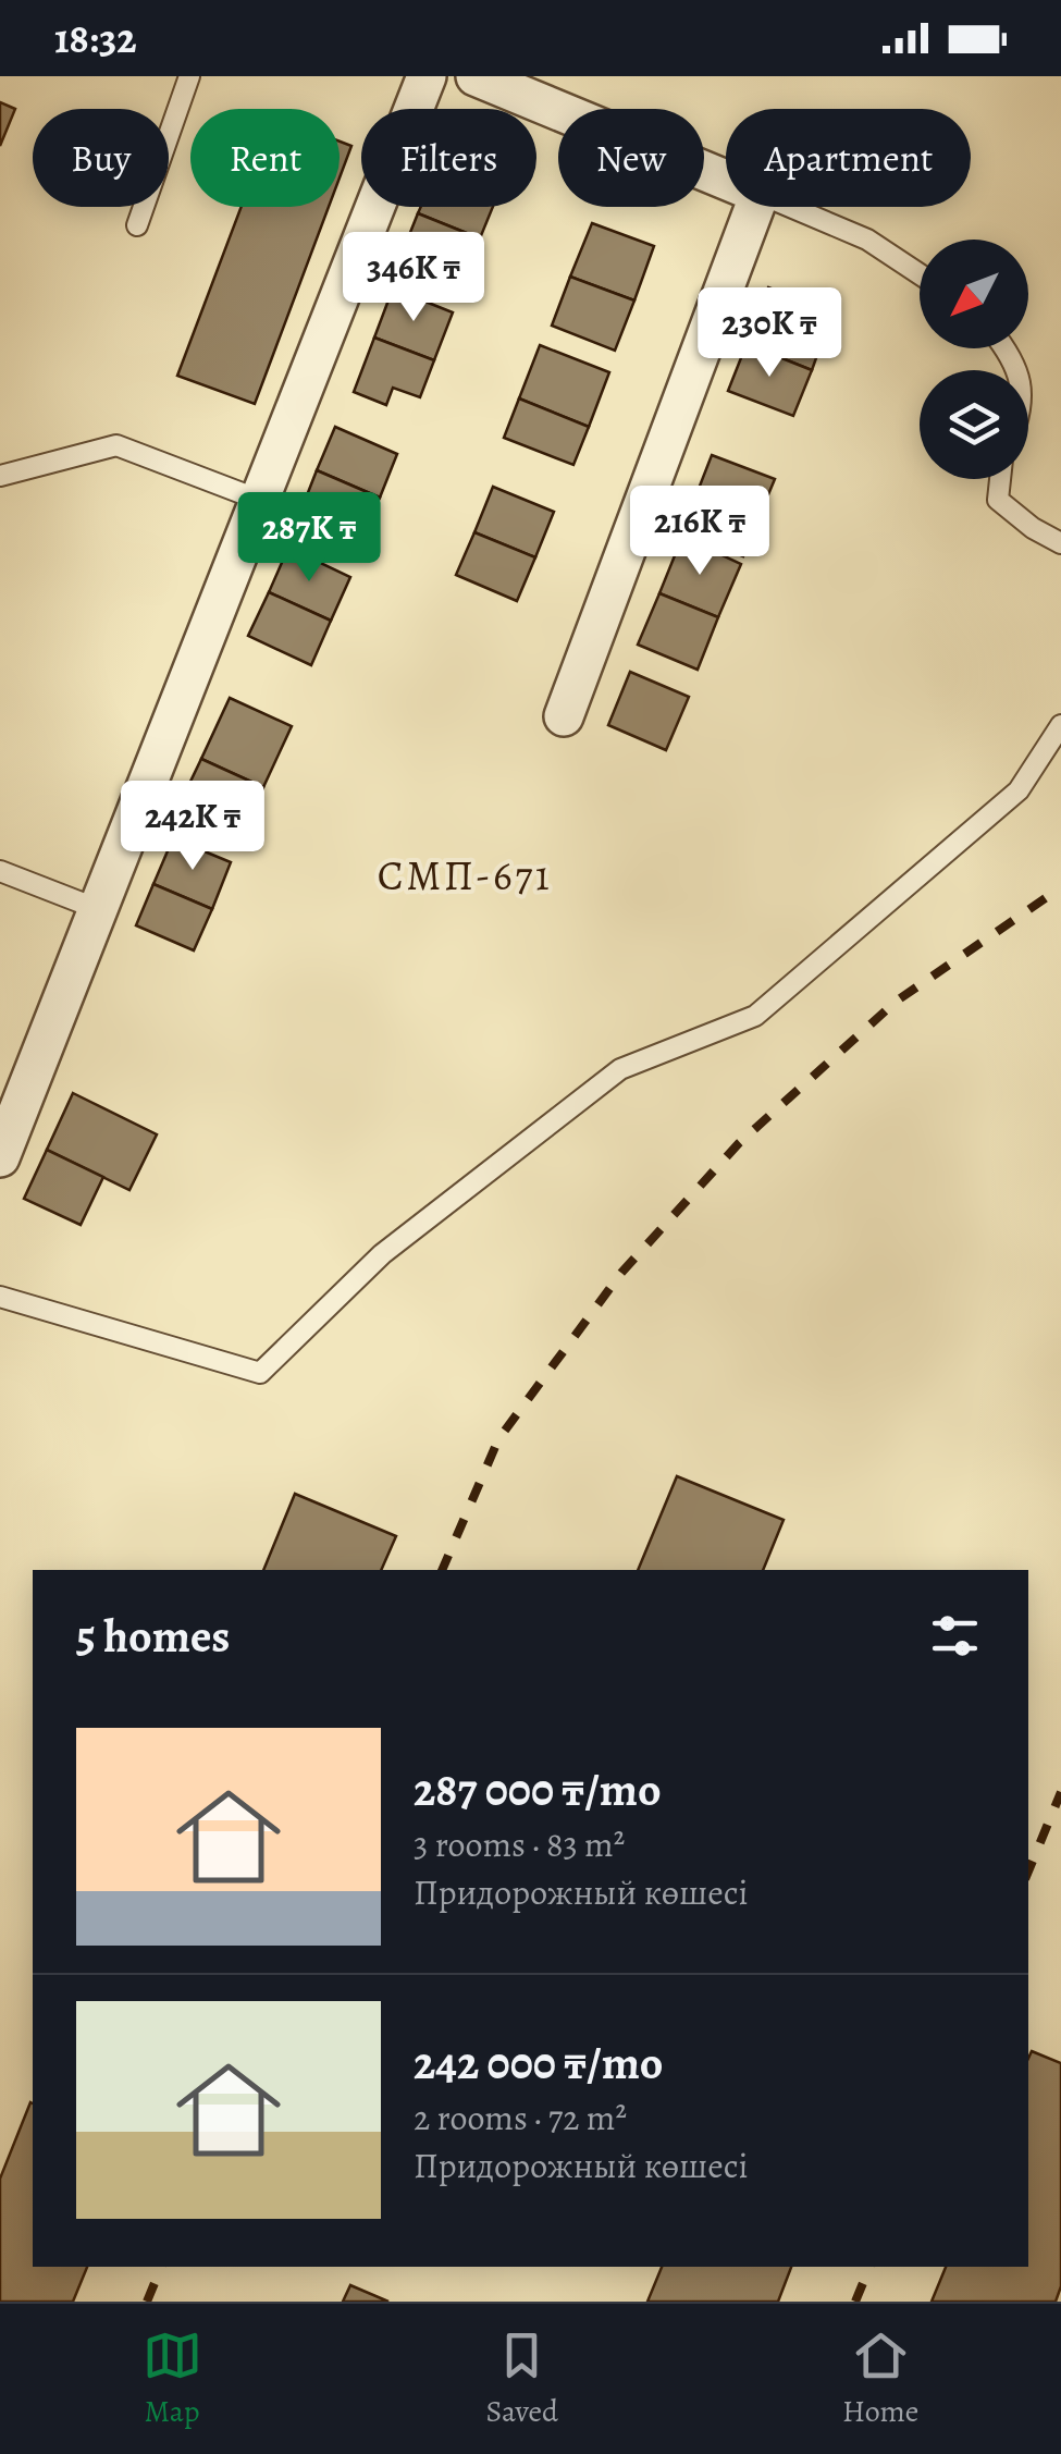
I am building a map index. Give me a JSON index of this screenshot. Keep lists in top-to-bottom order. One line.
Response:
{"districts":["СМП-671"],"north":"bottom left","page":{"status":"18:32","chip":["Buy","Rent","Filters","New","Apartment"],"price":["346K ₸","230K ₸","216K ₸","287K ₸","242K ₸"],"heading":"5 homes","list":[{"name":"287 000 ₸/mo","note":"3 rooms · 83 m² · Придорожный көшесі"},{"name":"242 000 ₸/mo","note":"2 rooms · 72 m² · Придорожный көшесі"}],"tabs":["Map","Saved","Home"]}}
